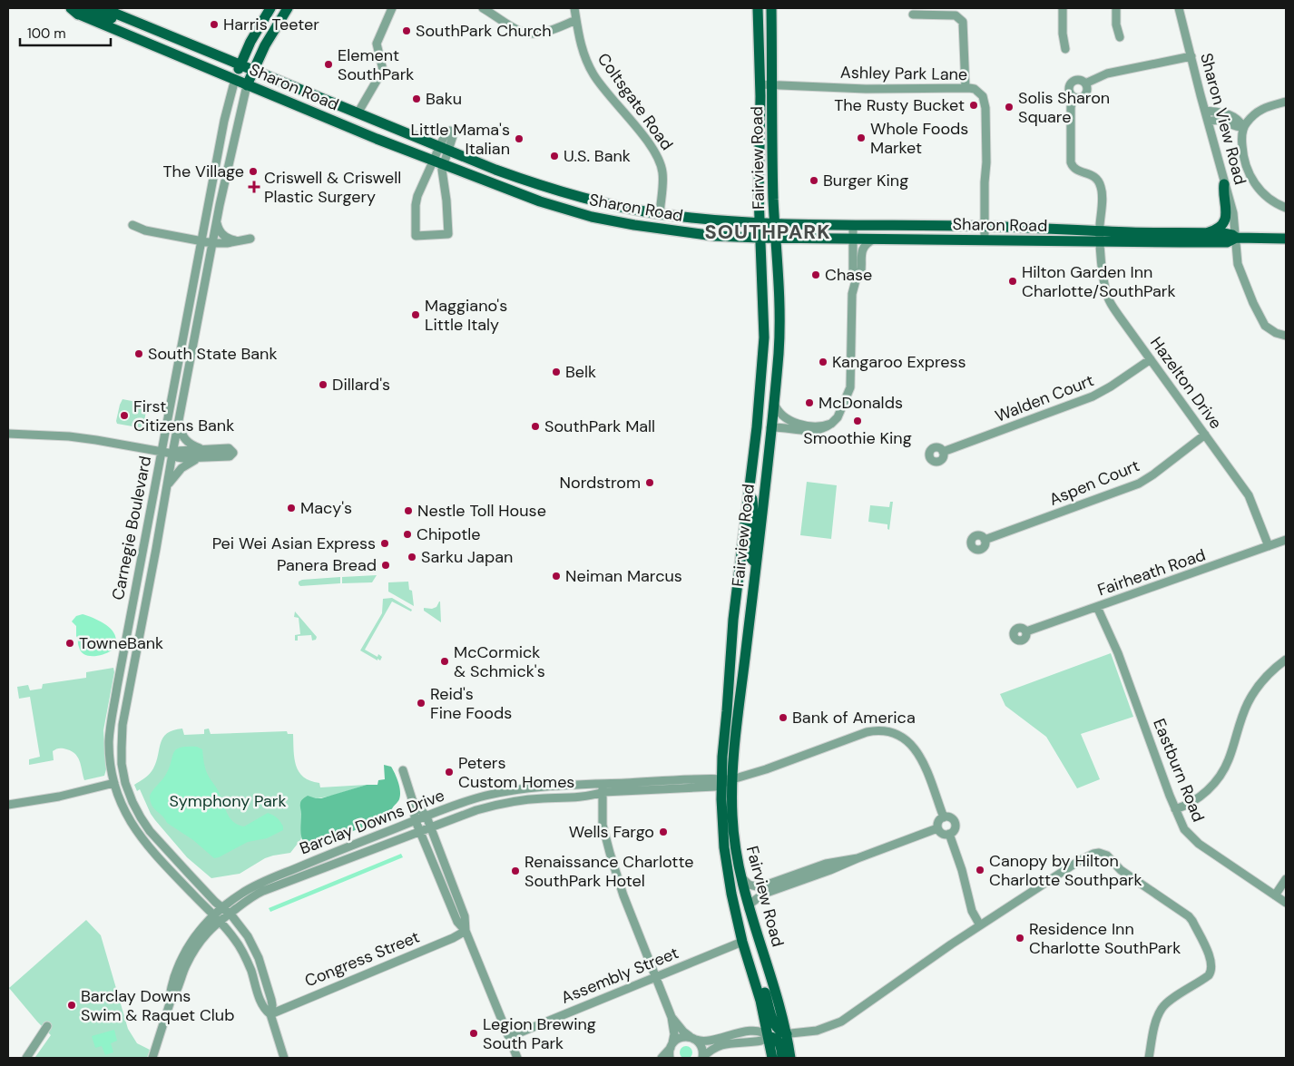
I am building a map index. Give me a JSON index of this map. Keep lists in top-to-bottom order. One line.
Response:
{"streets":{"main road":["Sharon Road","Fairview Road","Carnegie Boulevard"],"street":["Ashley Park Lane","Coltsgate Road","Sharon View Road","Hazelton Drive","Walden Court","Aspen Court","Fairheath Road","Eastburn Road","Barclay Downs Drive","Congress Street","Assembly Street"]},"crossings":[["Ashley Park Lane","Sharon Road"],["Ashley Park Lane","Fairview Road"],["Sharon Road","Coltsgate Road"],["Sharon Road","Sharon View Road"],["Sharon Road","Fairview Road"],["Sharon Road","Hazelton Drive"],["Sharon Road","Carnegie Boulevard"],["Fairview Road","Barclay Downs Drive"],["Fairview Road","Assembly Street"],["Hazelton Drive","Walden Court"],["Hazelton Drive","Aspen Court"],["Hazelton Drive","Fairheath Road"],["Carnegie Boulevard","Barclay Downs Drive"],["Carnegie Boulevard","Congress Street"],["Fairheath Road","Eastburn Road"]],"districts":["SOUTHPARK"],"parks":["Symphony Park"],"places":{"other":["Harris Teeter","SouthPark Church","Element SouthPark","Baku","The Rusty Bucket","Solis Sharon Square","Whole Foods Market","Little Mama's Italian","U.S. Bank","The Village","Burger King","Chase","Hilton Garden Inn Charlotte/SouthPark","Maggiano's Little Italy","South State Bank","Kangaroo Express","Belk","Dillard's","McDonalds","First Citizens Bank","Smoothie King","SouthPark Mall","Nordstrom","Macy's","Nestle Toll House","Chipotle","Pei Wei Asian Express","Sarku Japan","Panera Bread","Neiman Marcus","TowneBank","McCormick & Schmick's","Reid's Fine Foods","Bank of America","Peters Custom Homes","Wells Fargo","Canopy by Hilton Charlotte Southpark","Renaissance Charlotte SouthPark Hotel","Residence Inn Charlotte SouthPark","Barclay Downs Swim & Raquet Club","Legion Brewing South Park"],"health":["Criswell & Criswell Plastic Surgery"]},"scale_bar":"100 m"}
